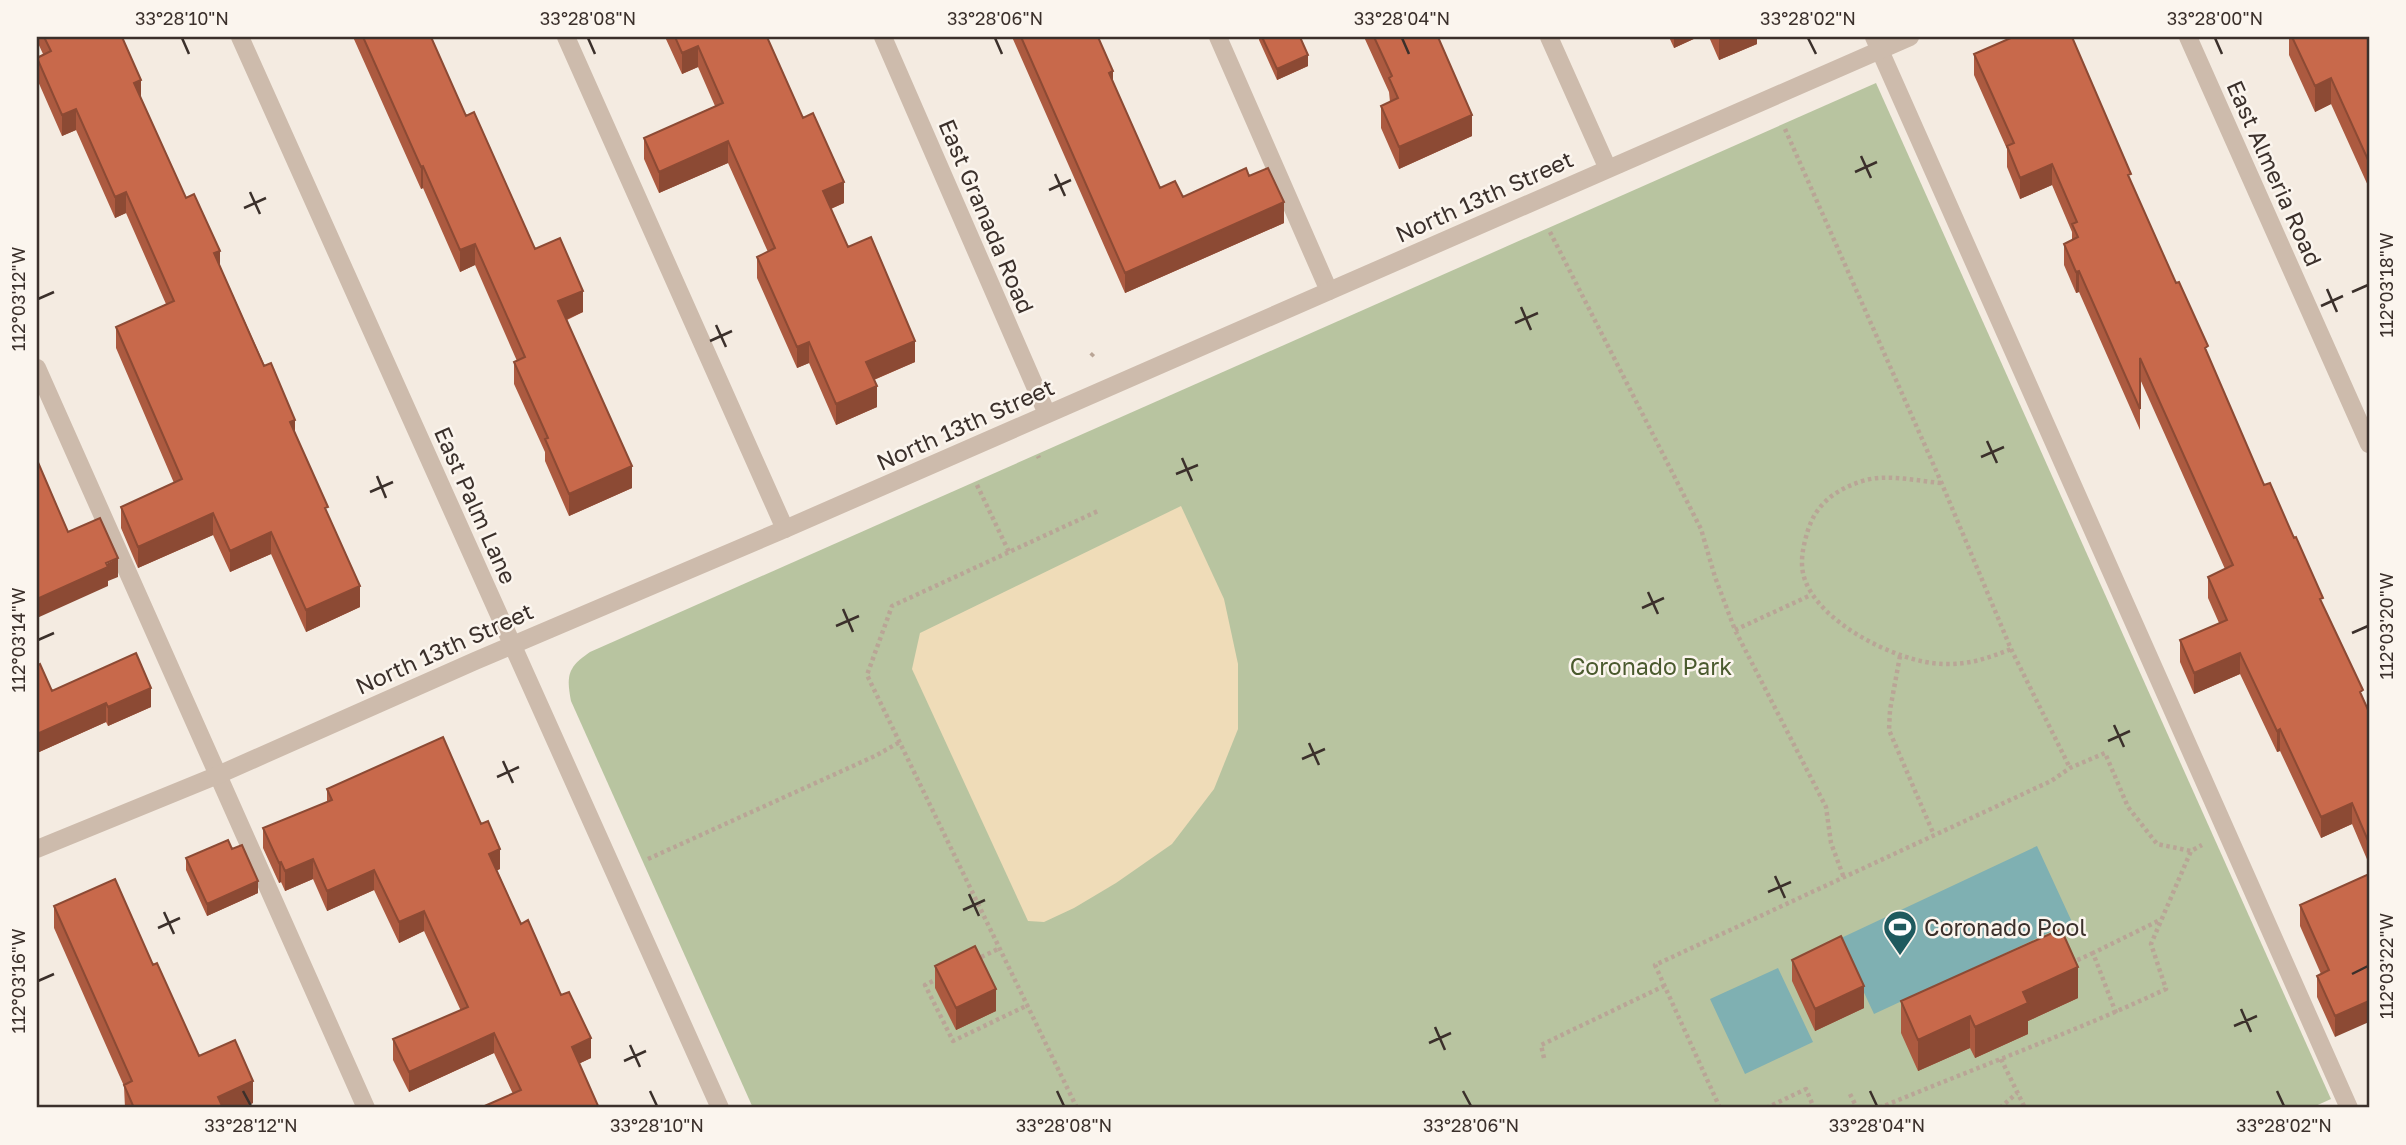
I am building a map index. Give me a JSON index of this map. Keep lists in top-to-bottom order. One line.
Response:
{"streets":{"street":["East Almeria Road","North 13th Street","East Granada Road","East Palm Lane"]},"crossings":[["North 13th Street","East Granada Road"],["North 13th Street","East Palm Lane"]],"parks":["Coronado Park"],"places":{"sports":["Coronado Pool"]},"coordinates":["33°28'10\"N","33°28'08\"N","33°28'06\"N","33°28'04\"N","33°28'02\"N","33°28'00\"N","112°03'18\"W","112°03'12\"W","112°03'20\"W","112°03'14\"W","112°03'22\"W","112°03'16\"W","33°28'12\"N"]}
